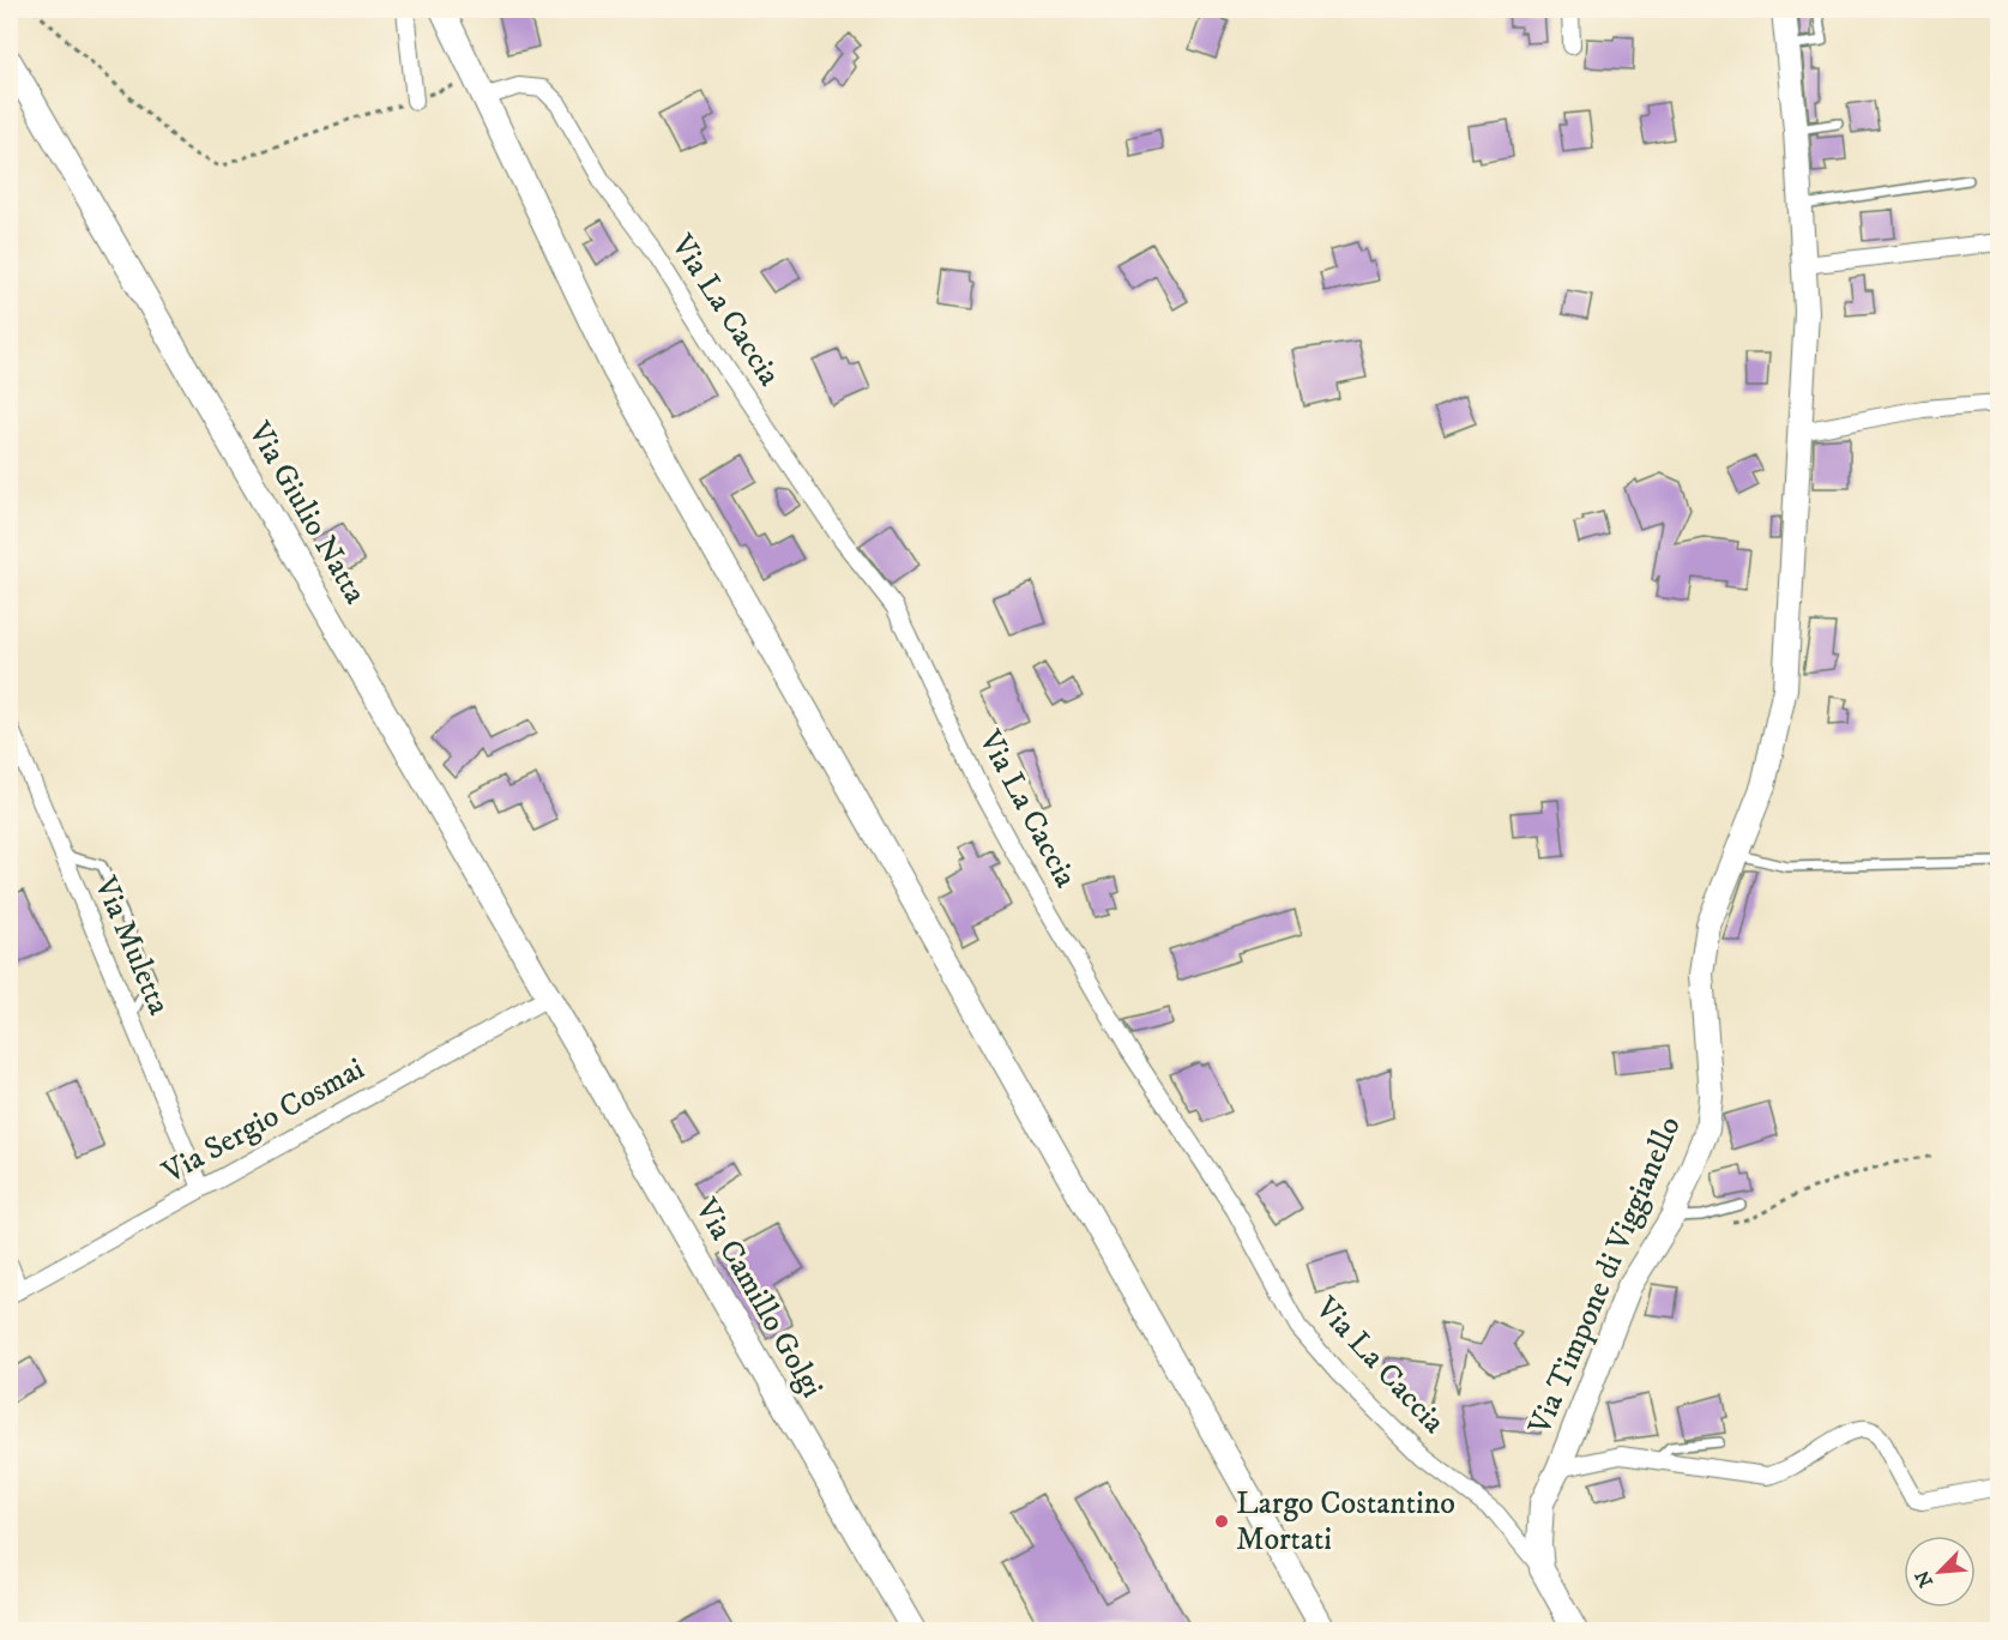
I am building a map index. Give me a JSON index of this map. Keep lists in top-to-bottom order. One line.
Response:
{"streets":{"street":["Via La Caccia","Via Giulio Natta","Via Muletta","Via Sergio Cosmai","Via Timpone di Viggianello","Via Camillo Golgi"]},"crossings":[["Via La Caccia","Via Timpone di Viggianello"],["Via Giulio Natta","Via Sergio Cosmai"],["Via Giulio Natta","Via Camillo Golgi"],["Via Muletta","Via Sergio Cosmai"],["Via Sergio Cosmai","Via Camillo Golgi"]],"places":["Largo Costantino Mortati"],"north":"bottom left"}
